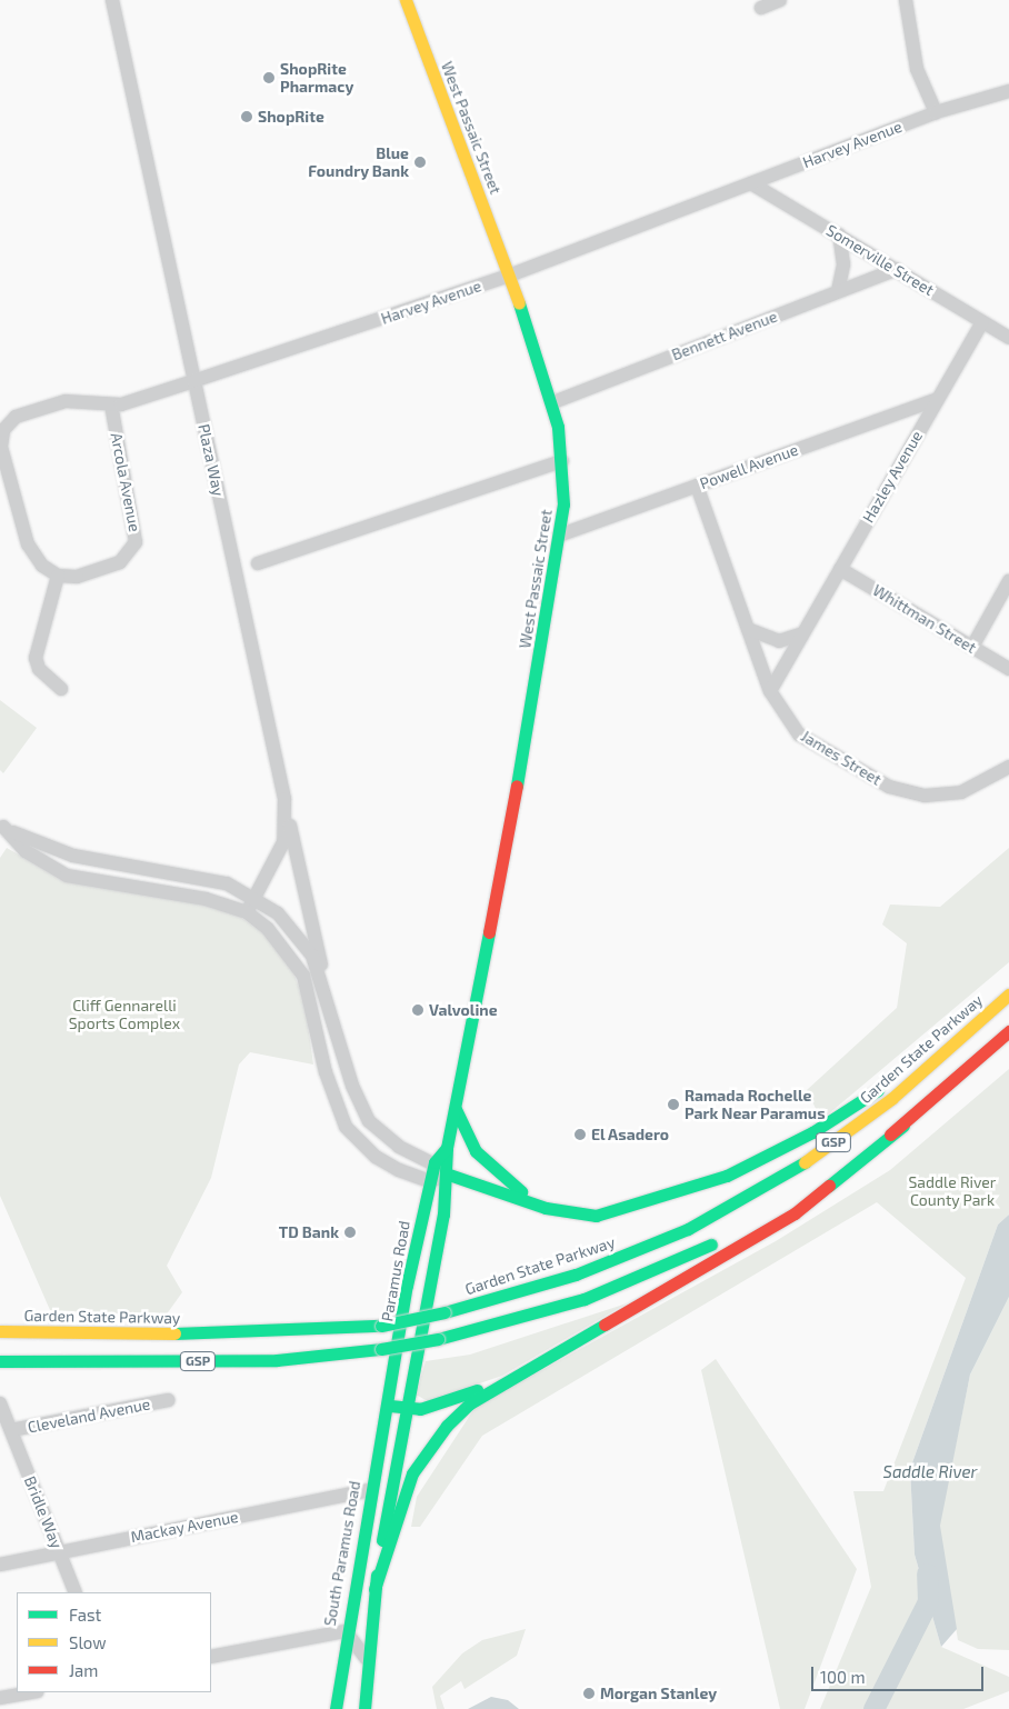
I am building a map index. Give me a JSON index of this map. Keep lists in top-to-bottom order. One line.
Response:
{"streets":{"main road":["West Passaic Street","Garden State Parkway","GSP","Paramus Road","South Paramus Road"],"street":["Harvey Avenue","Somerville Street","Bennett Avenue","Plaza Way","Powell Avenue","Hazley Avenue","Arcola Avenue","Whittman Street","James Street","Cleveland Avenue","Bridle Way","Mackay Avenue"]},"crossings":[["West Passaic Street","Harvey Avenue"],["West Passaic Street","Bennett Avenue"],["West Passaic Street","Powell Avenue"],["West Passaic Street","Paramus Road"],["Harvey Avenue","Somerville Street"],["Harvey Avenue","Plaza Way"],["Harvey Avenue","Arcola Avenue"],["Somerville Street","Bennett Avenue"],["Somerville Street","Hazley Avenue"],["Powell Avenue","Hazley Avenue"],["Powell Avenue","James Street"],["Hazley Avenue","Whittman Street"],["Hazley Avenue","James Street"],["Paramus Road","South Paramus Road"],["Cleveland Avenue","Bridle Way"],["Bridle Way","Mackay Avenue"],["Mackay Avenue","South Paramus Road"]],"water":["Saddle River"],"parks":["Cliff Gennarelli Sports Complex","Saddle River County Park"],"places":["ShopRite Pharmacy","ShopRite","Blue Foundry Bank","Valvoline","Ramada Rochelle Park Near Paramus","El Asadero","TD Bank","Morgan Stanley"],"legend":["Fast","Slow","Jam"],"scale_bar":"100 m"}
